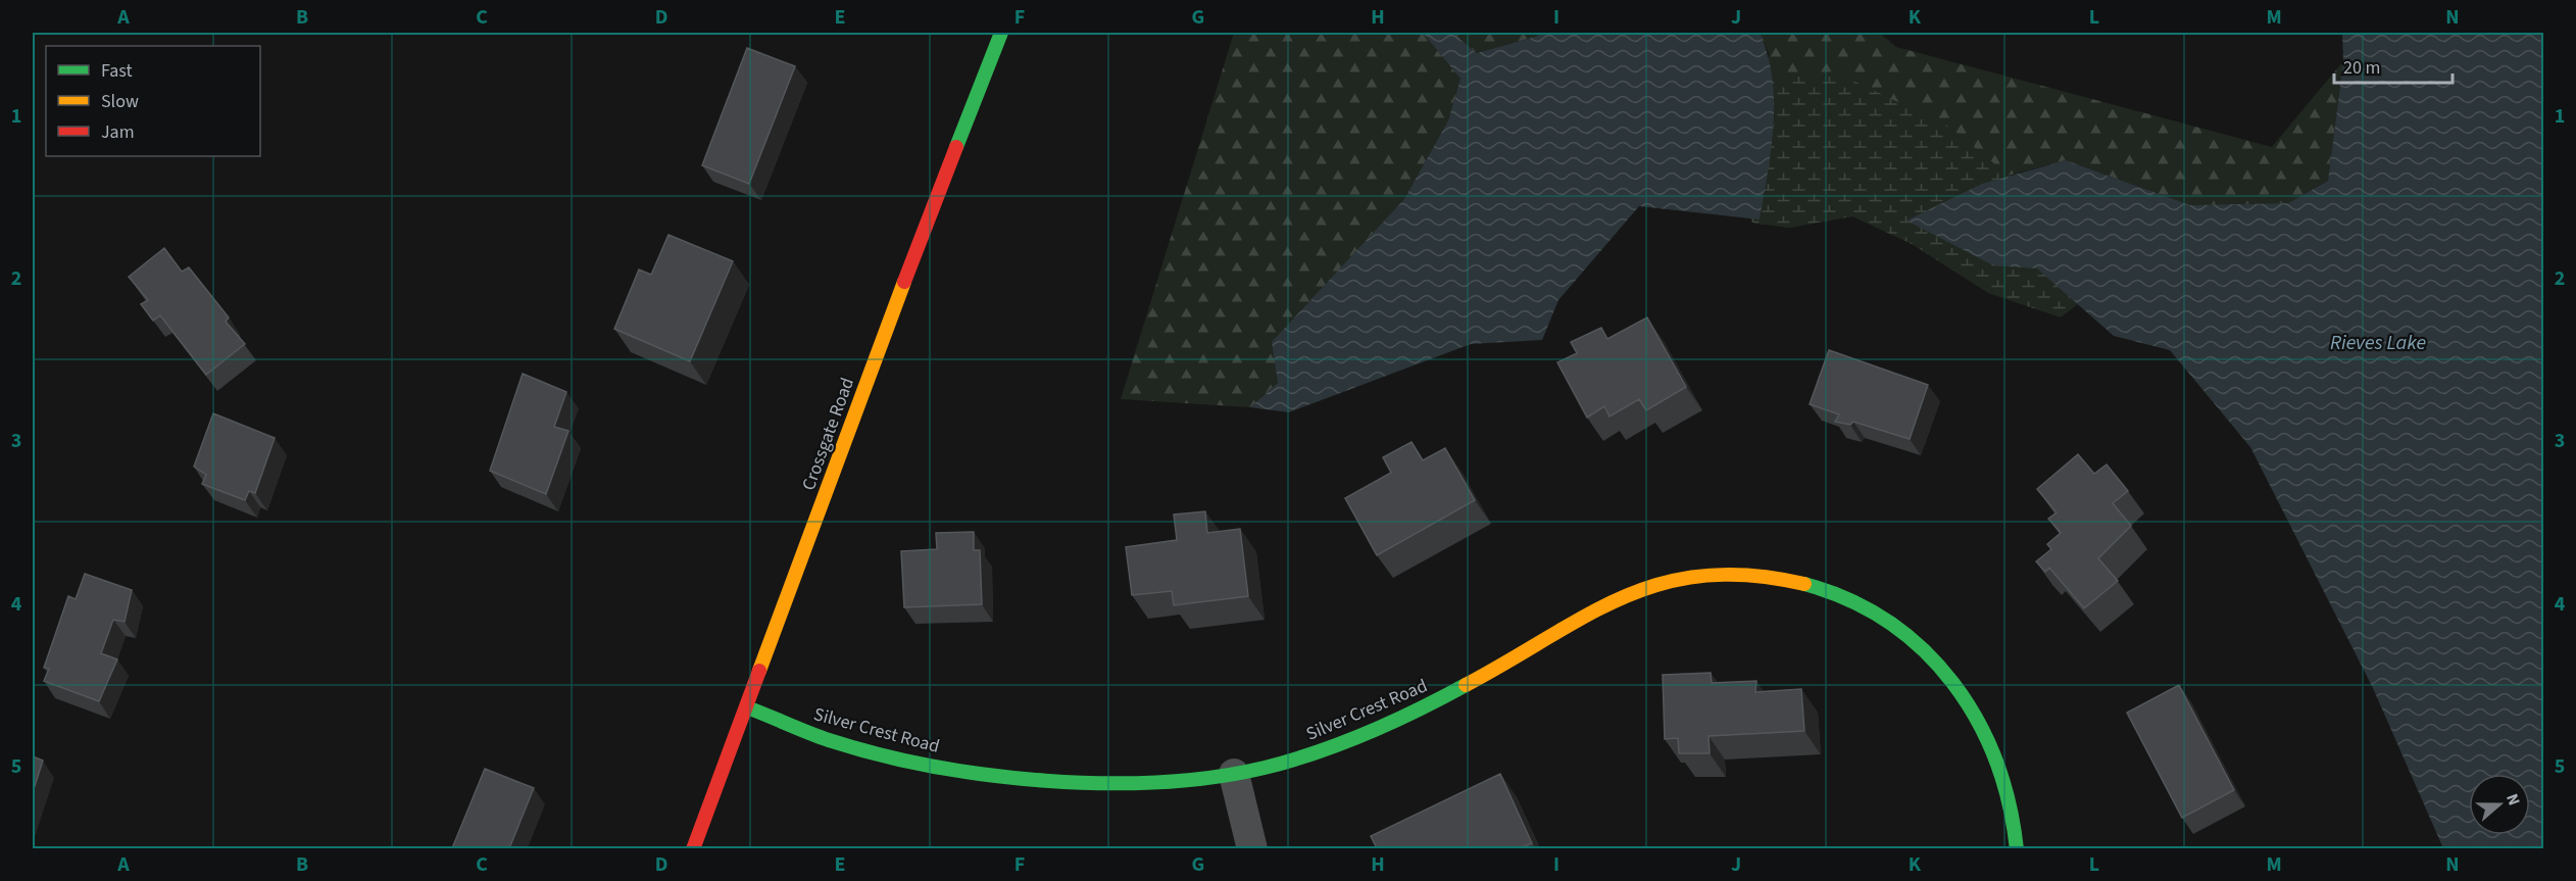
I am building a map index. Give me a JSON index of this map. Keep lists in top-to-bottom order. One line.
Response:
{"streets":{"street":["Crossgate Road","Silver Crest Road"]},"crossings":[["Crossgate Road","Silver Crest Road"]],"water":["Rieves Lake"],"legend":["Fast","Slow","Jam"],"scale_bar":"20 m","north":"right","grid":{"columns":["A","B","C","D","E","F","G","H","I","J","K","L","M","N"],"rows":["1","2","3","4","5"]}}
